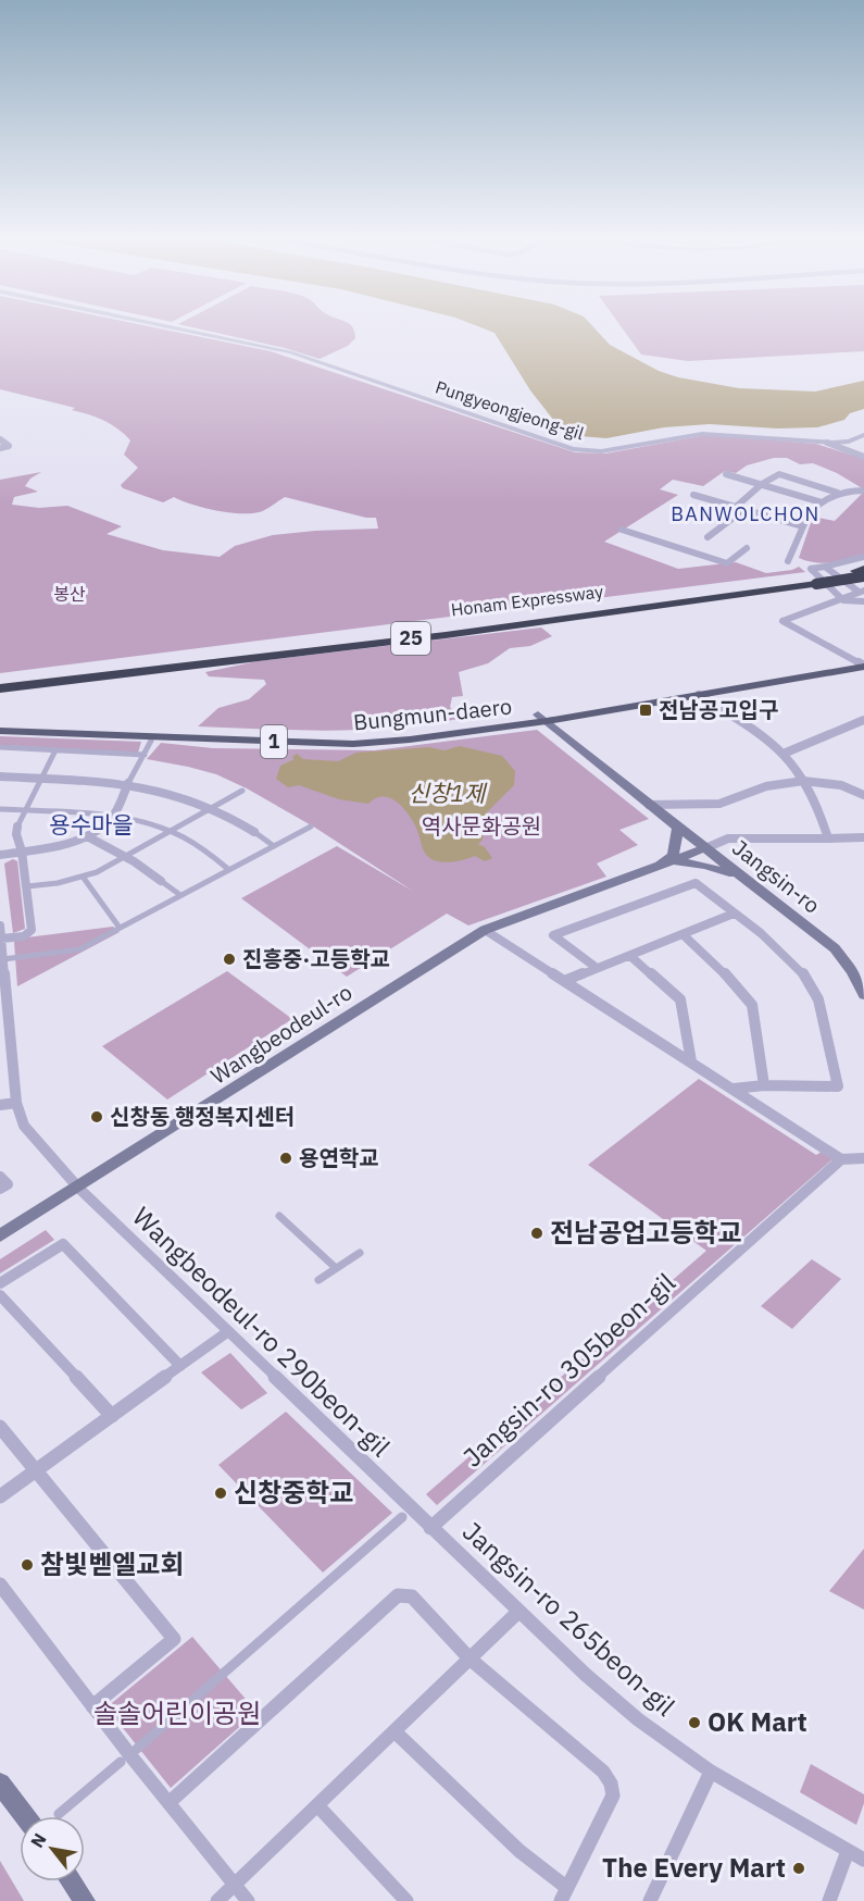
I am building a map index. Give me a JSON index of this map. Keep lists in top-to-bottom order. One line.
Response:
{"streets":{"highway":["Honam Expressway","25"],"main road":["Bungmun-daero","1","Jangsin-ro","Wangbeodeul-ro"],"street":["Pungyeongjeong-gil","Wangbeodeul-ro 290beon-gil","Jangsin-ro 305beon-gil","Jangsin-ro 265beon-gil"]},"crossings":[["Bungmun-daero","Jangsin-ro"],["Jangsin-ro","Wangbeodeul-ro"],["Wangbeodeul-ro","Wangbeodeul-ro 290beon-gil"],["Wangbeodeul-ro 290beon-gil","Jangsin-ro 265beon-gil"],["Jangsin-ro 305beon-gil","Jangsin-ro 265beon-gil"]],"districts":["BANWOLCHON","용수마을"],"water":["신창1제"],"parks":["봉산","역사문화공원","솔솔어린이공원"],"places":{"transit":["전남공고입구"],"other":["진흥중·고등학교","신창동 행정복지센터","용연학교","전남공업고등학교","신창중학교","참빛벧엘교회","OK Mart","The Every Mart"]},"north":"top left"}
